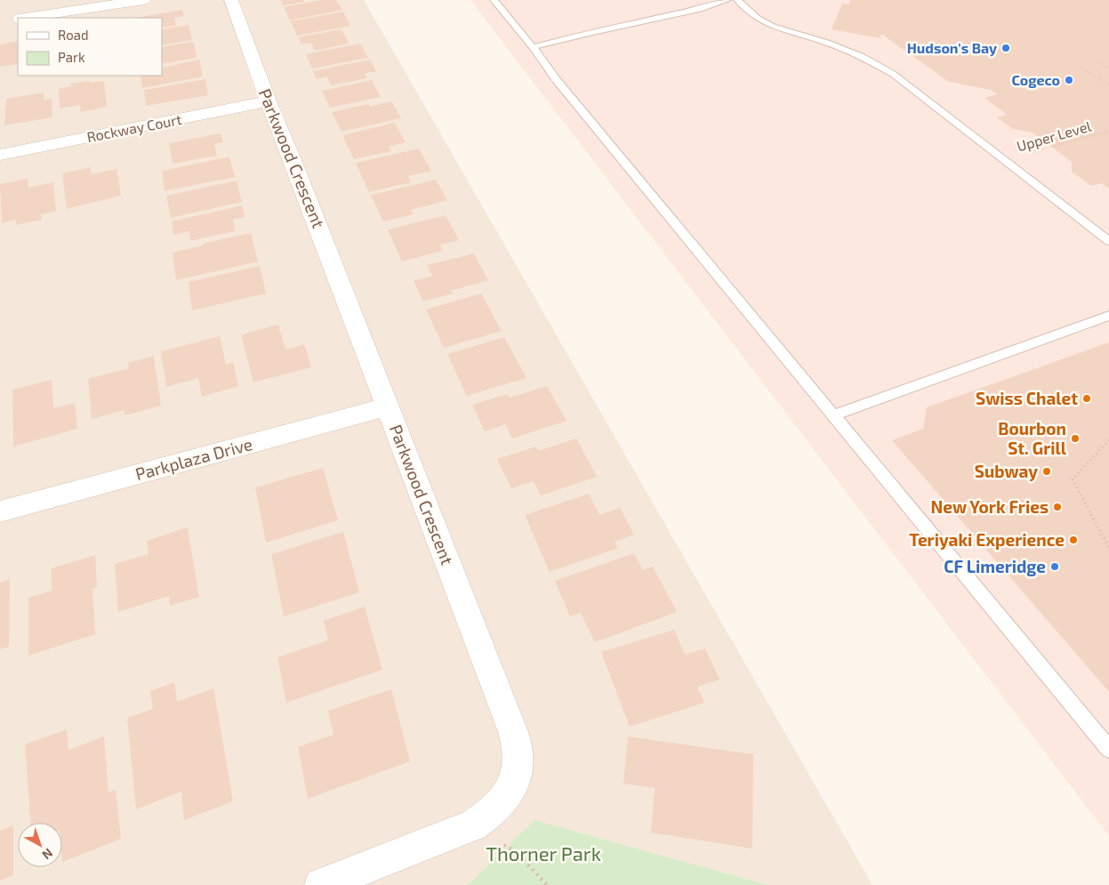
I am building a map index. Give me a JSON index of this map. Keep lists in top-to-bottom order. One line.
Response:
{"streets":{"street":["Rockway Court","Parkwood Crescent","Parkplaza Drive"],"path":["Upper Level"]},"crossings":[["Rockway Court","Parkwood Crescent"],["Parkwood Crescent","Parkplaza Drive"]],"parks":["Thorner Park"],"places":["Hudson's Bay","Cogeco","Swiss Chalet","Bourbon St. Grill","Subway","New York Fries","Teriyaki Experience","CF Limeridge"],"legend":["Road","Park"],"north":"bottom right"}
